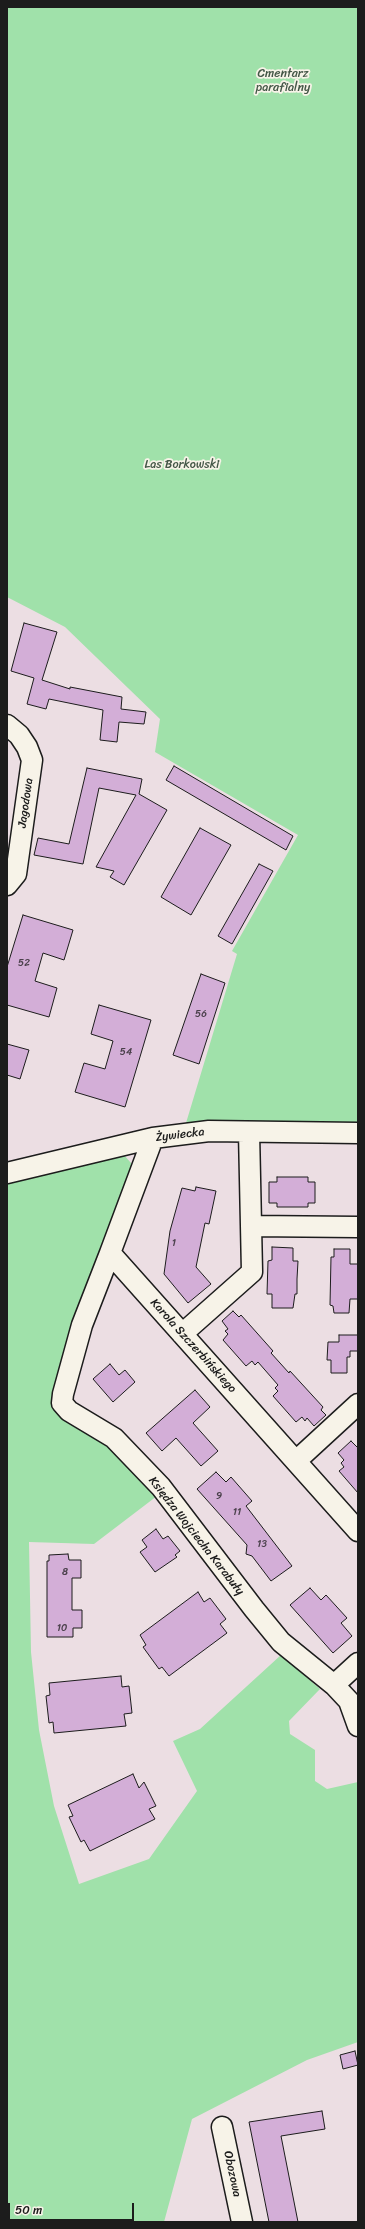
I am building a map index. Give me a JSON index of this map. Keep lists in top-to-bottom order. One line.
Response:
{"streets":{"street":["Jagodowa","Żywiecka","Karola Szczerbińskiego","Księdza Wojciecha Karabuły","Obozowa"]},"crossings":[["Karola Szczerbińskiego","Księdza Wojciecha Karabuły"]],"parks":["Cmentarz parafialny","Las Borkowski"],"house_numbers":["52","56","54","1","9","11","13","8","10"],"scale_bar":"50 m"}
